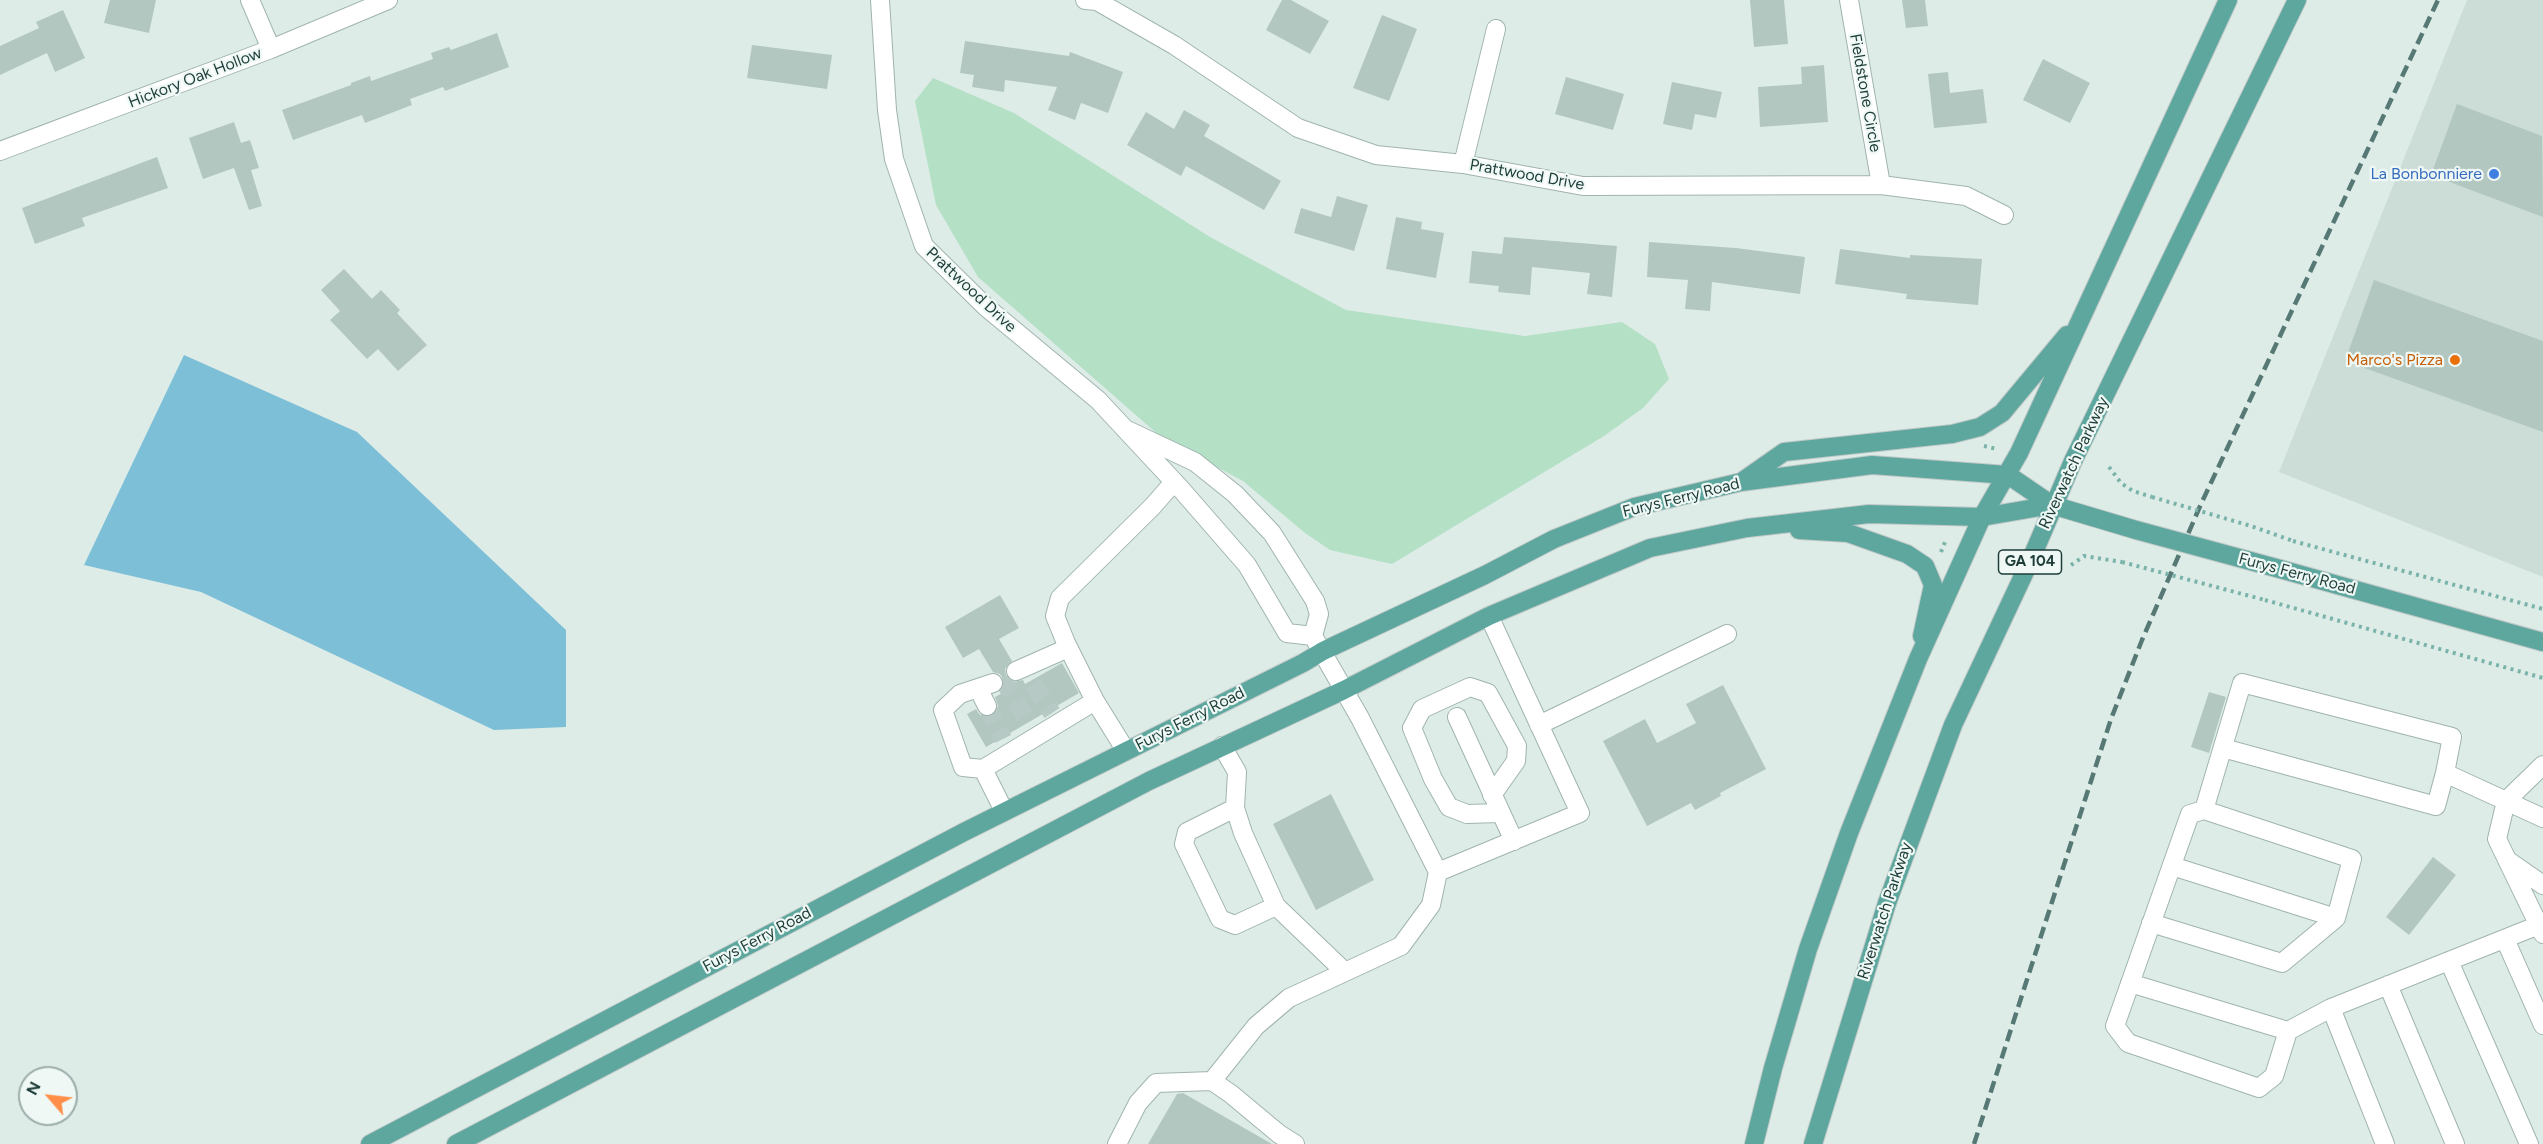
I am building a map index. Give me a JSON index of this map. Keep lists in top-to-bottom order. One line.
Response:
{"streets":{"main road":["Riverwatch Parkway","Furys Ferry Road","GA 104"],"street":["Hickory Oak Hollow","Fieldstone Circle","Prattwood Drive"]},"crossings":[["Fieldstone Circle","Prattwood Drive"],["Prattwood Drive","Furys Ferry Road"],["Riverwatch Parkway","Furys Ferry Road"]],"places":["La Bonbonniere","Marco's Pizza"],"north":"top left"}
